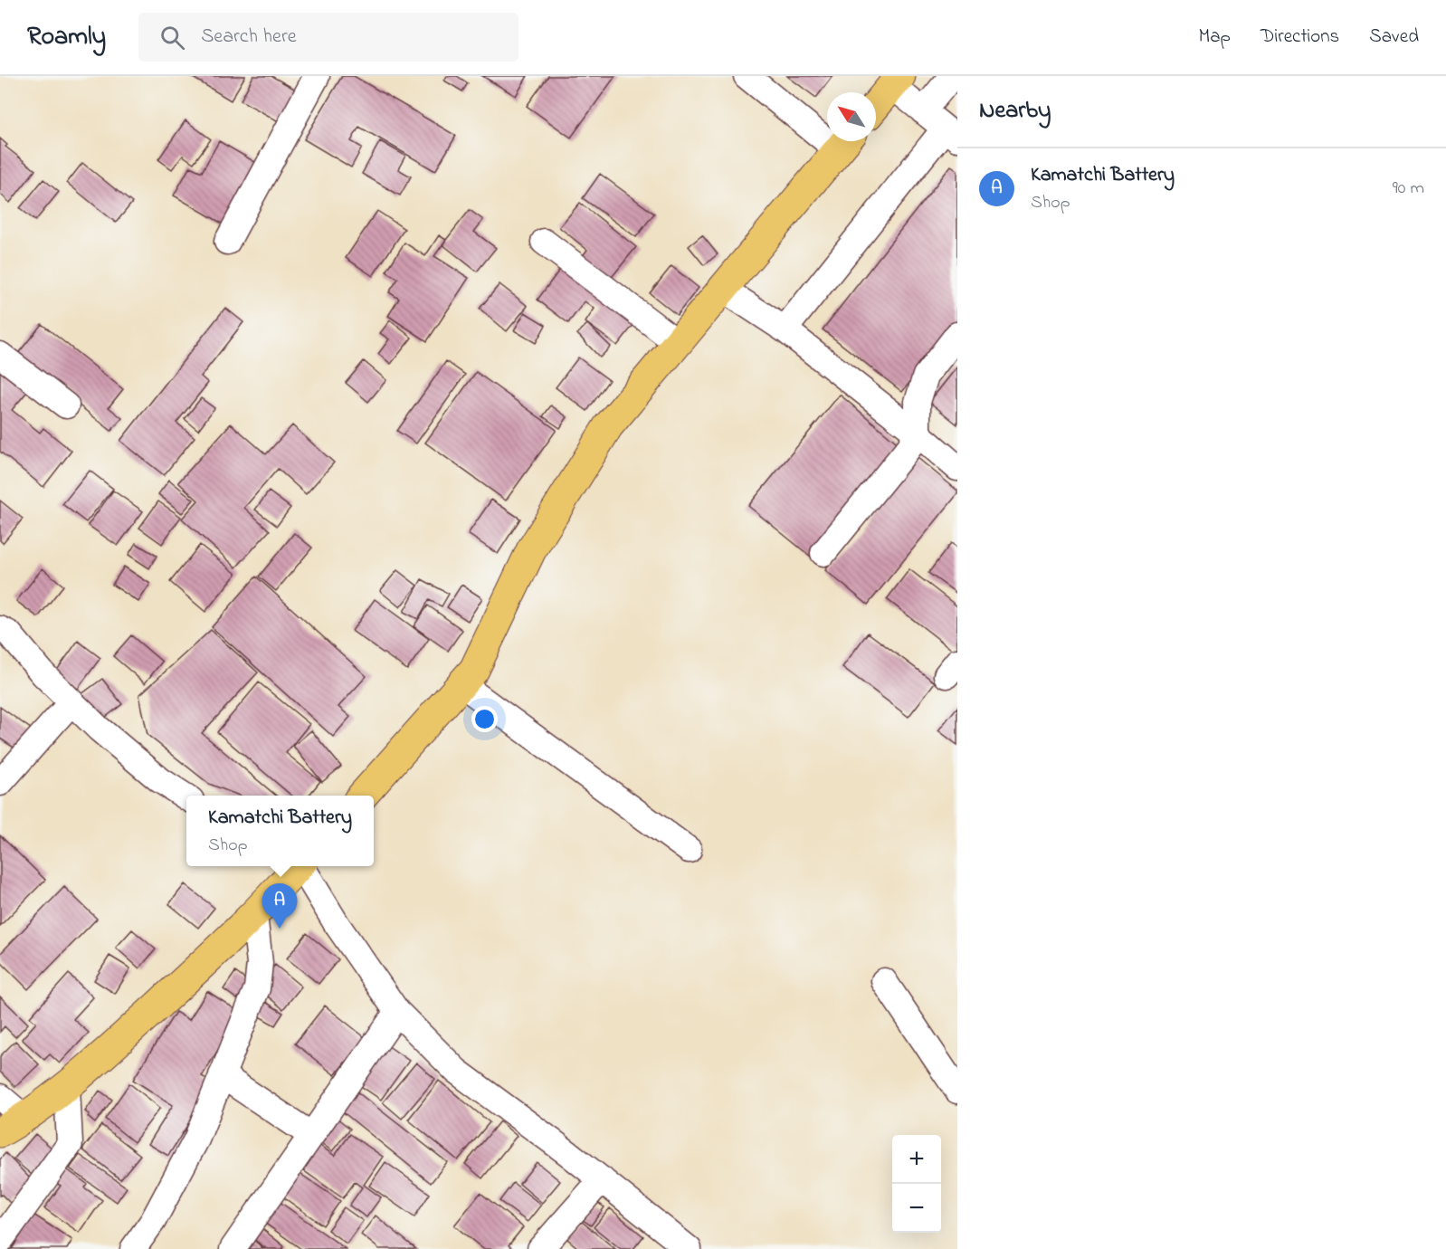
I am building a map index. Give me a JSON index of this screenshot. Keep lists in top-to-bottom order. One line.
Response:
{"north":"top left","page":{"header":"Roamly","search":"Search here","nav":["Map","Directions","Saved"],"heading":"Nearby","list":[{"mark":"A","name":"Kamatchi Battery","note":"Shop","value":"90 m"}],"popup":["Kamatchi Battery","Shop"],"pins":"A","map_buttons":["+","−"]}}
